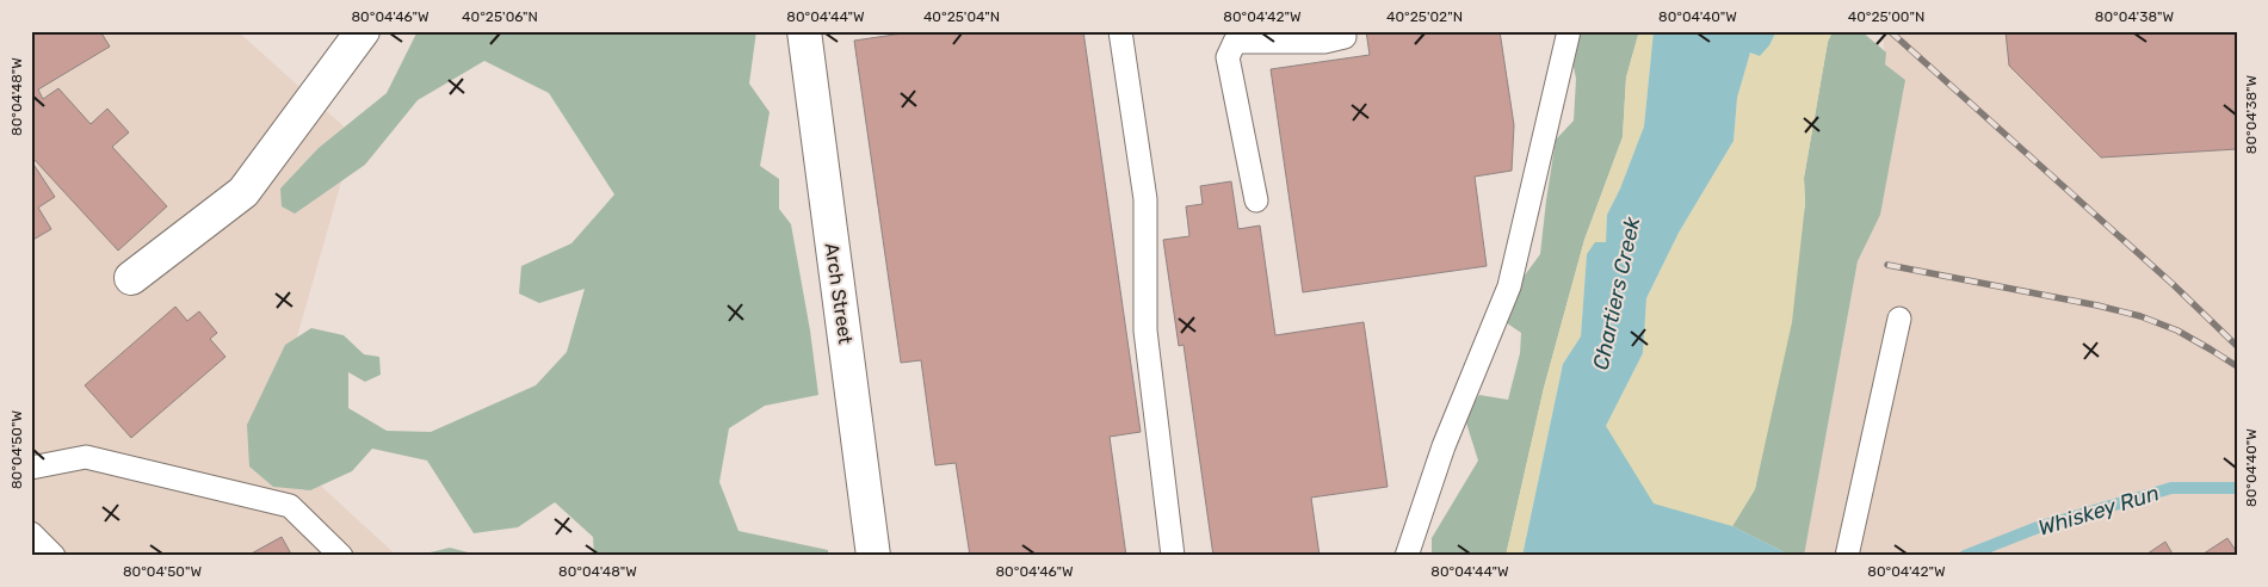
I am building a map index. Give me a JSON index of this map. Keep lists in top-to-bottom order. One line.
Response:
{"streets":{"street":["Arch Street"]},"water":["Chartiers Creek","Whiskey Run"],"coordinates":["80°04'46\"W","40°25'06\"N","80°04'44\"W","40°25'04\"N","80°04'42\"W","40°25'02\"N","80°04'40\"W","40°25'00\"N","80°04'38\"W","80°04'48\"W","80°04'50\"W"]}
